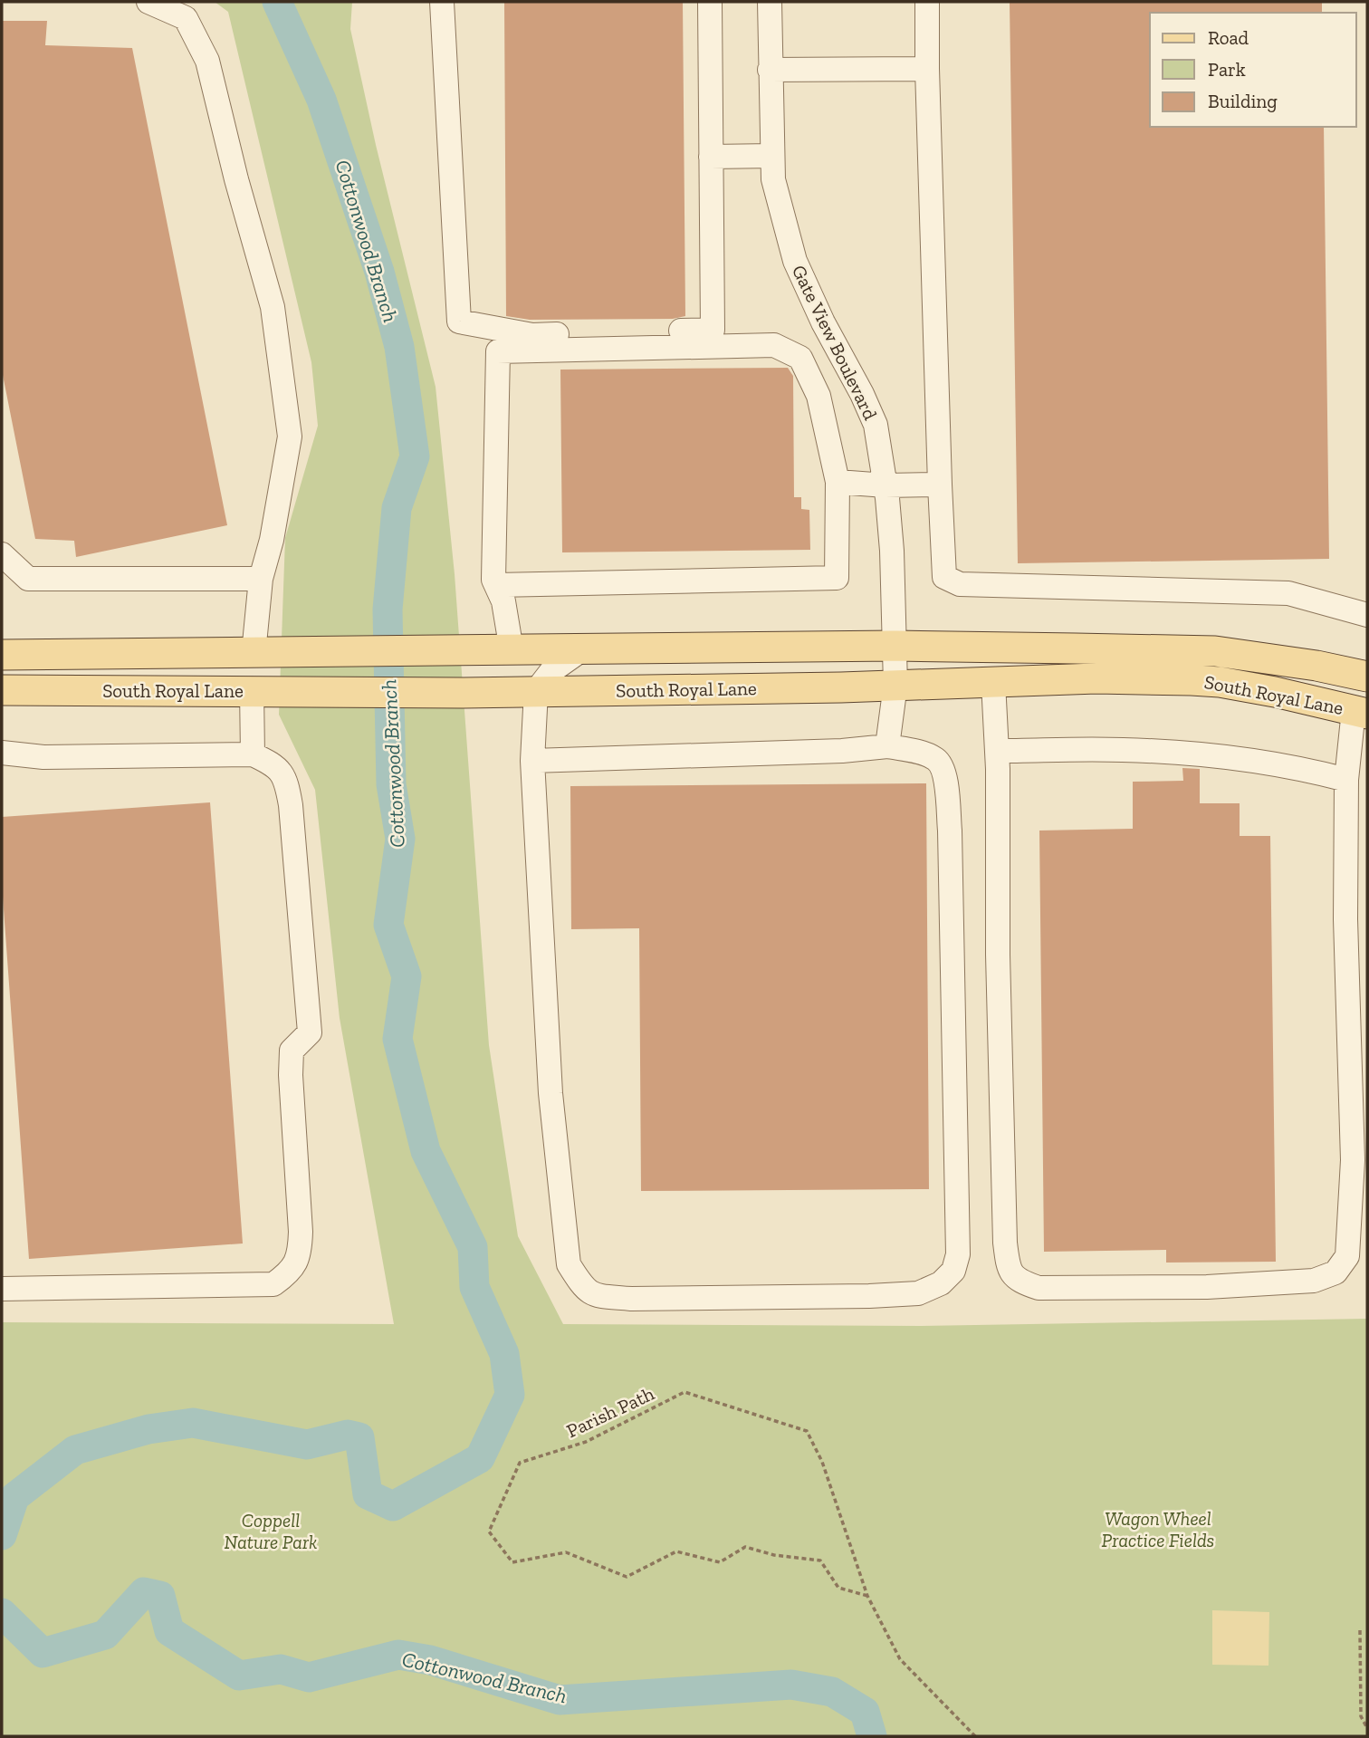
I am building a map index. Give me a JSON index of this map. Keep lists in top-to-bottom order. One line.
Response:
{"streets":{"main road":["South Royal Lane"],"street":["Gate View Boulevard"],"path":["Parish Path"]},"crossings":[["Gate View Boulevard","South Royal Lane"]],"water":["Cottonwood Branch"],"parks":["Wagon Wheel Practice Fields","Coppell Nature Park"],"legend":["Road","Park","Building"]}
